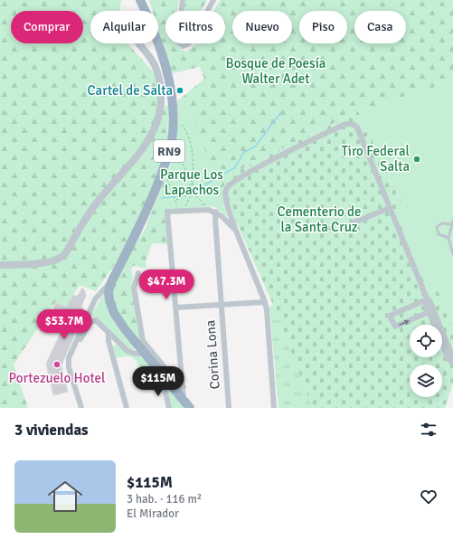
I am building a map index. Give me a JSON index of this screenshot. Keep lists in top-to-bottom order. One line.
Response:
{"streets":{"highway":["RN9"],"street":["Corina Lona"]},"parks":["Bosque de Poesía Walter Adet","Parque Los Lapachos","Cementerio de la Santa Cruz"],"places":["Cartel de Salta","Tiro Federal Salta","Portezuelo Hotel"],"page":{"chip":["Comprar","Alquilar","Filtros","Nuevo","Piso","Casa"],"price":["$47.3M","$53.7M","$115M"],"heading":"3 viviendas","list":[{"name":"$115M","note":"3 hab. · 116 m² · El Mirador"}]}}
